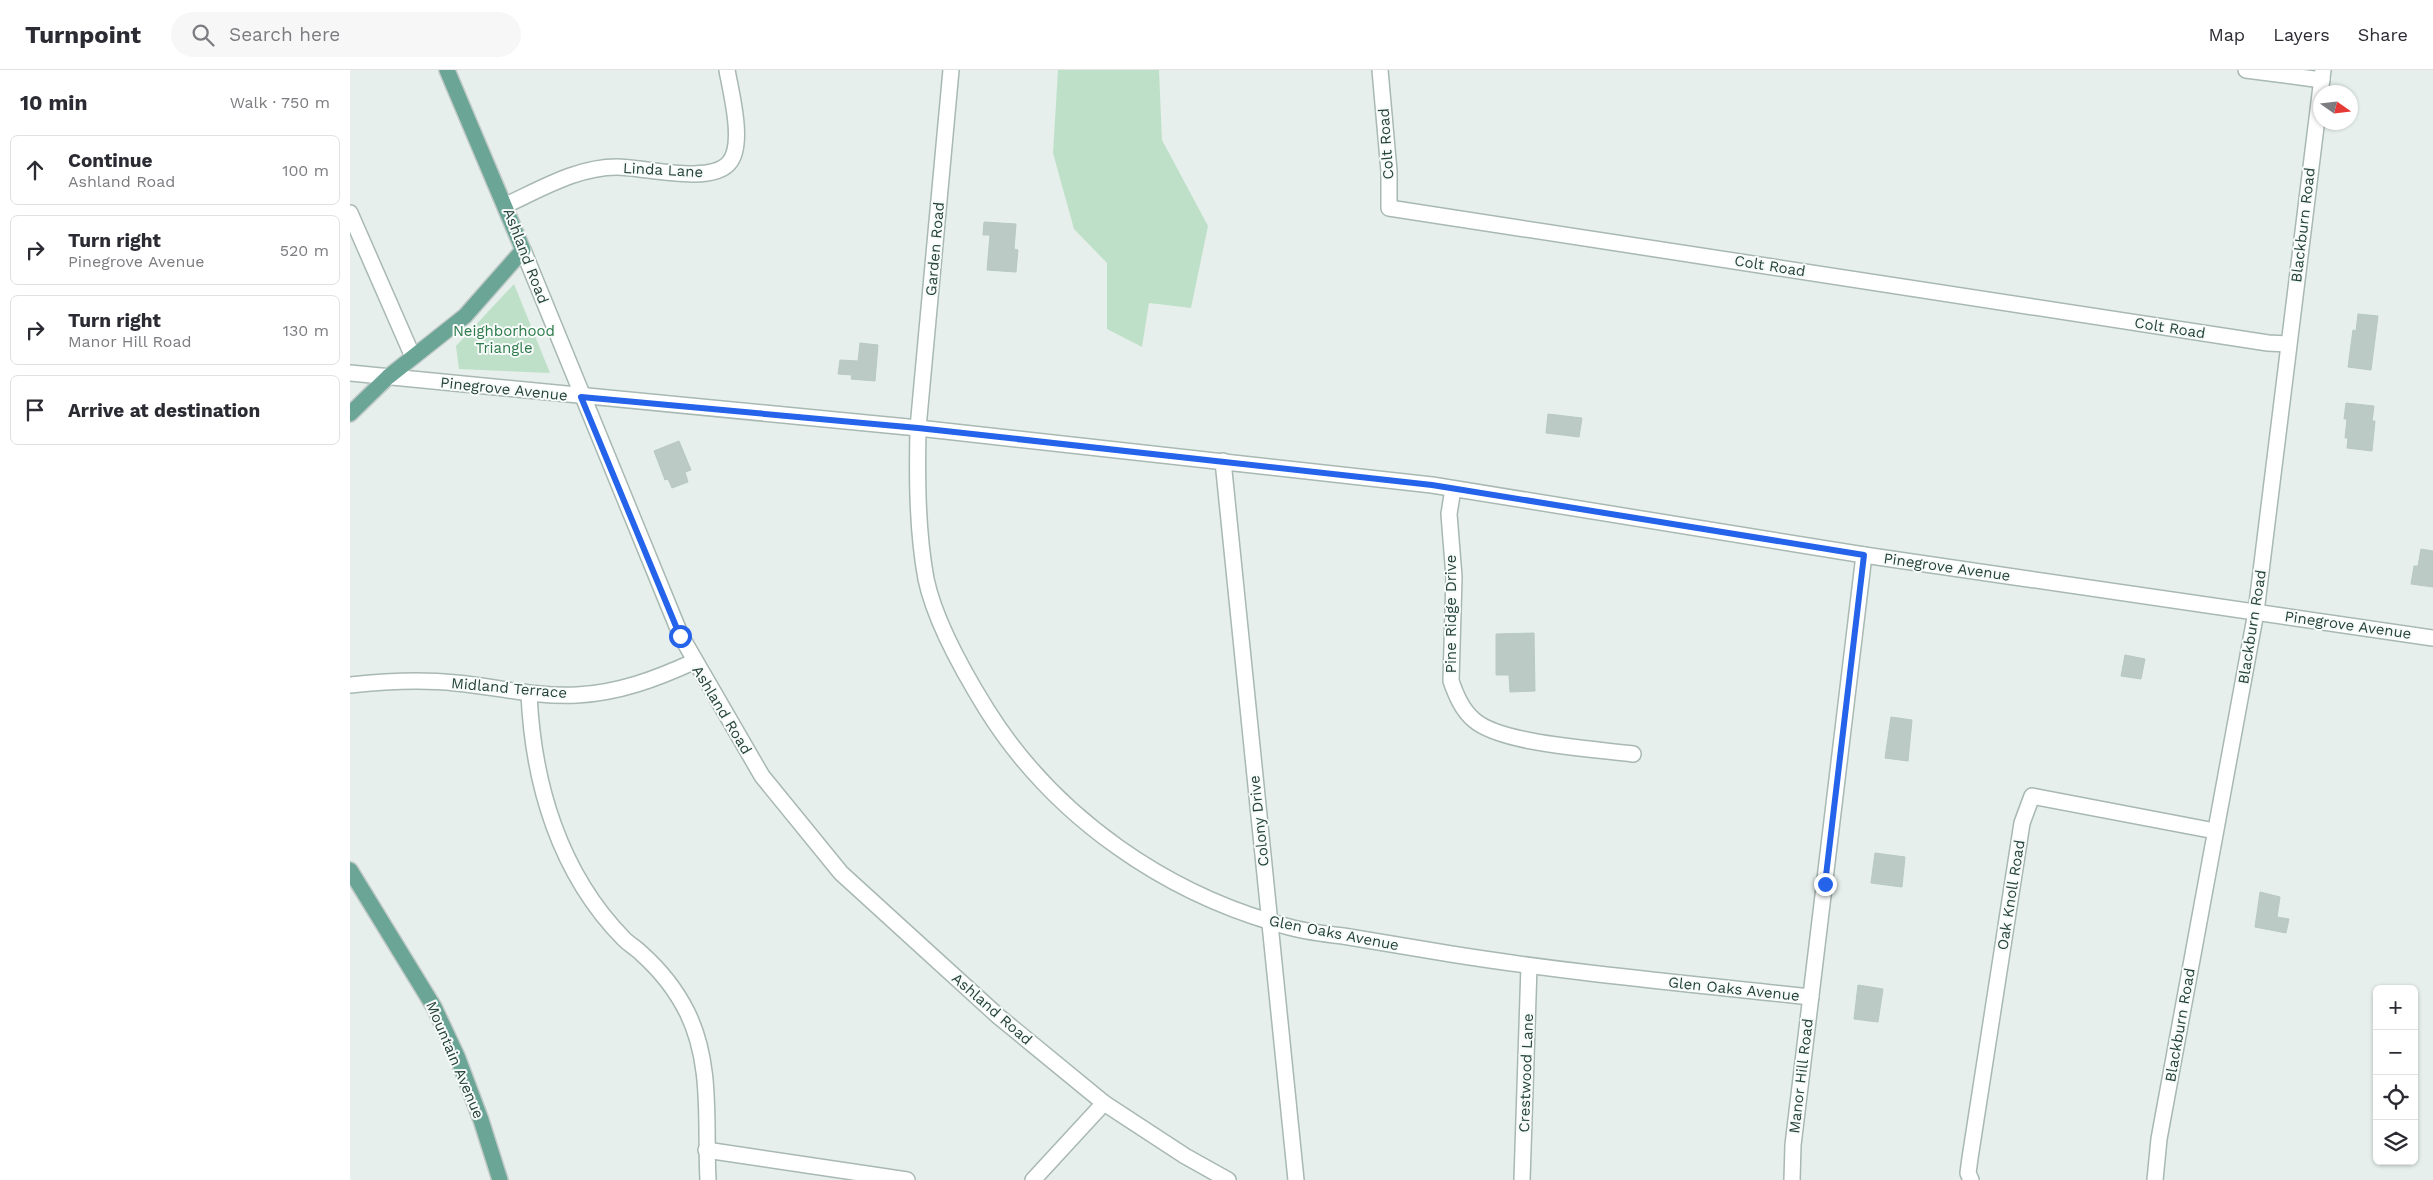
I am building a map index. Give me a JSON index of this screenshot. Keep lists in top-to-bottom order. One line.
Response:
{"streets":{"main road":["Ashland Road","Mountain Avenue"],"street":["Colt Road","Linda Lane","Blackburn Road","Garden Road","Pinegrove Avenue","Pine Ridge Drive","Midland Terrace","Colony Drive","Oak Knoll Road","Glen Oaks Avenue","Crestwood Lane","Manor Hill Road"]},"crossings":[["Colt Road","Blackburn Road"],["Linda Lane","Ashland Road"],["Blackburn Road","Pinegrove Avenue"],["Blackburn Road","Oak Knoll Road"],["Garden Road","Pinegrove Avenue"],["Garden Road","Glen Oaks Avenue"],["Ashland Road","Pinegrove Avenue"],["Ashland Road","Midland Terrace"],["Pinegrove Avenue","Pine Ridge Drive"],["Pinegrove Avenue","Colony Drive"],["Pinegrove Avenue","Glen Oaks Avenue"],["Pinegrove Avenue","Manor Hill Road"],["Colony Drive","Glen Oaks Avenue"],["Glen Oaks Avenue","Crestwood Lane"],["Glen Oaks Avenue","Manor Hill Road"]],"parks":["Neighborhood Triangle"],"north":"right","page":{"header":"Turnpoint","search":"Search here","nav":["Map","Layers","Share"],"heading":["10 min","Walk · 750 m"],"list":[["Continue","Ashland Road","100 m"],["Turn right","Pinegrove Avenue","520 m"],["Turn right","Manor Hill Road","130 m"],"Arrive at destination"],"map_buttons":["+","−"]}}
